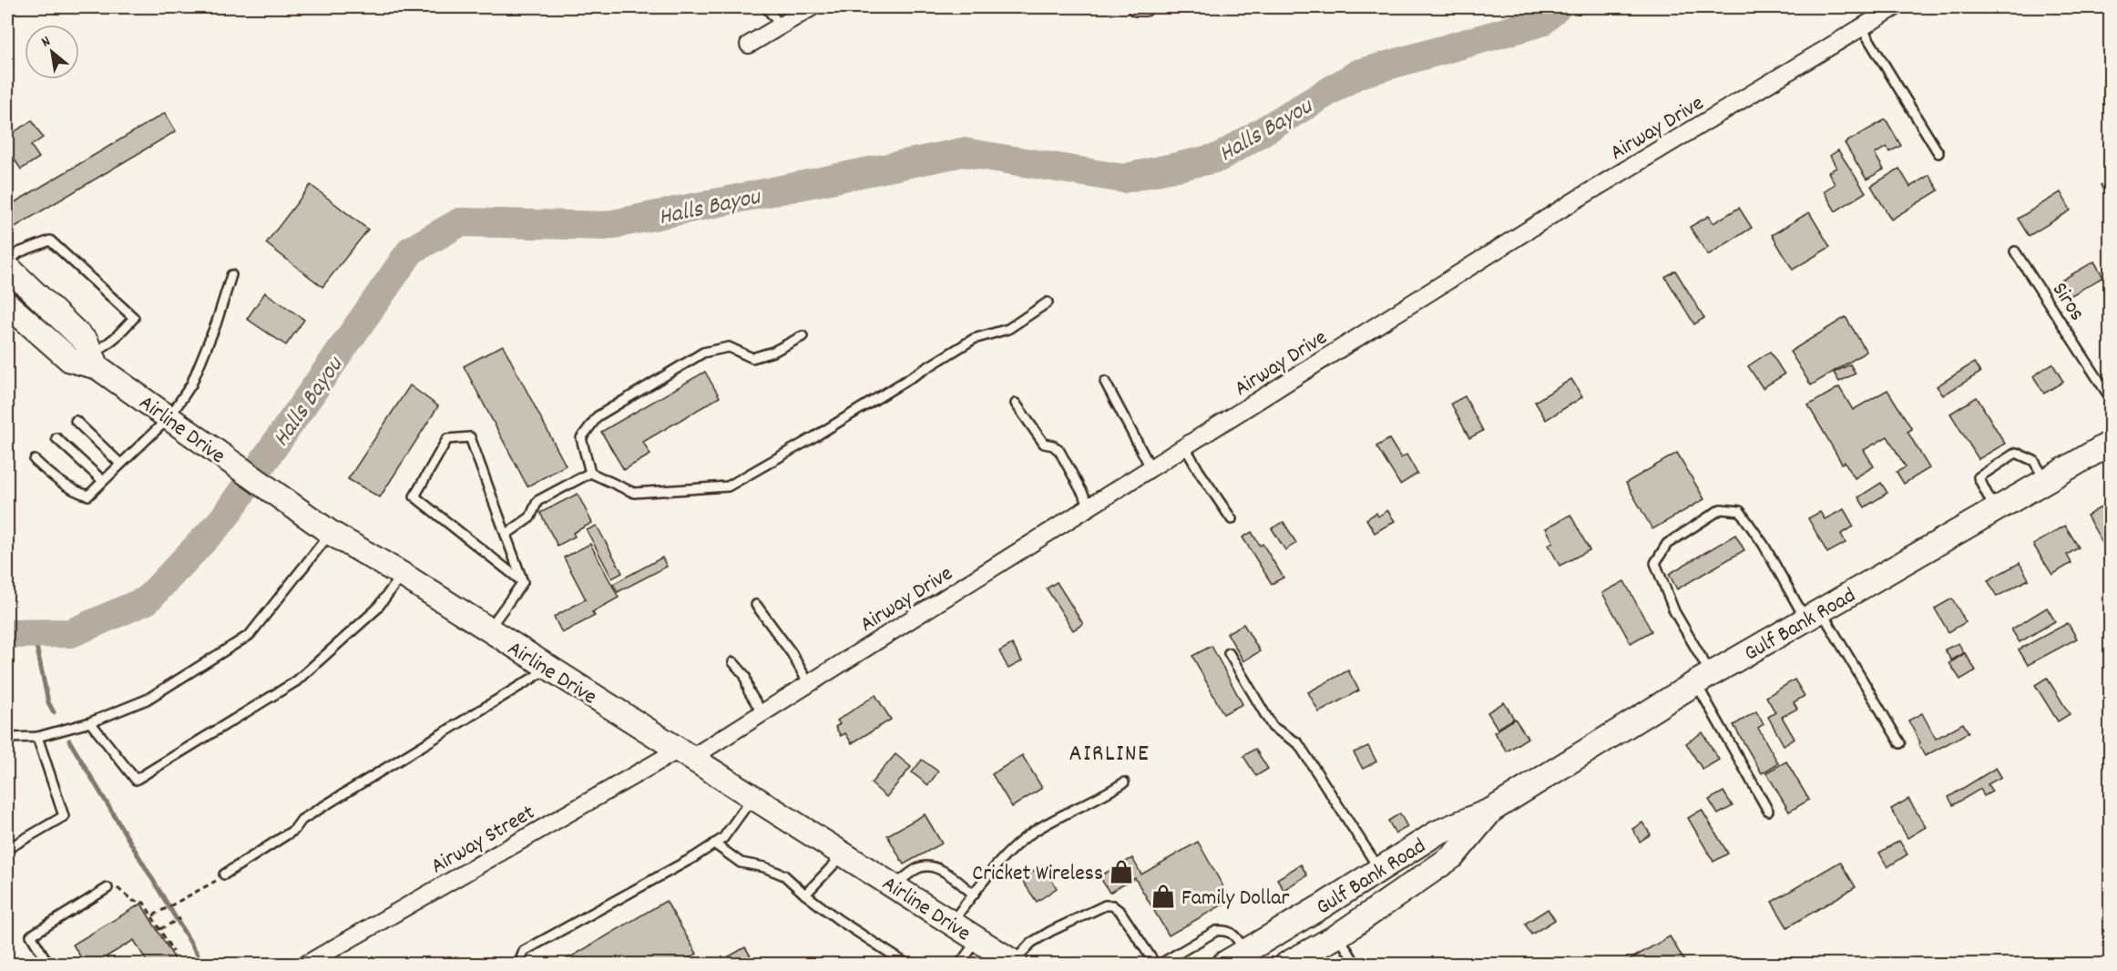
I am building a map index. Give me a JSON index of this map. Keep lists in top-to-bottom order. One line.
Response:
{"streets":{"main road":["Airline Drive","Gulf Bank Road"],"street":["Airway Drive","Airway Street"],"lane":["Siros"]},"crossings":[["Airway Drive","Airline Drive"],["Airway Drive","Airway Street"],["Airline Drive","Airway Street"]],"districts":["AIRLINE"],"water":["Halls Bayou"],"places":{"shop":["Cricket Wireless","Family Dollar"]},"north":"top left"}
